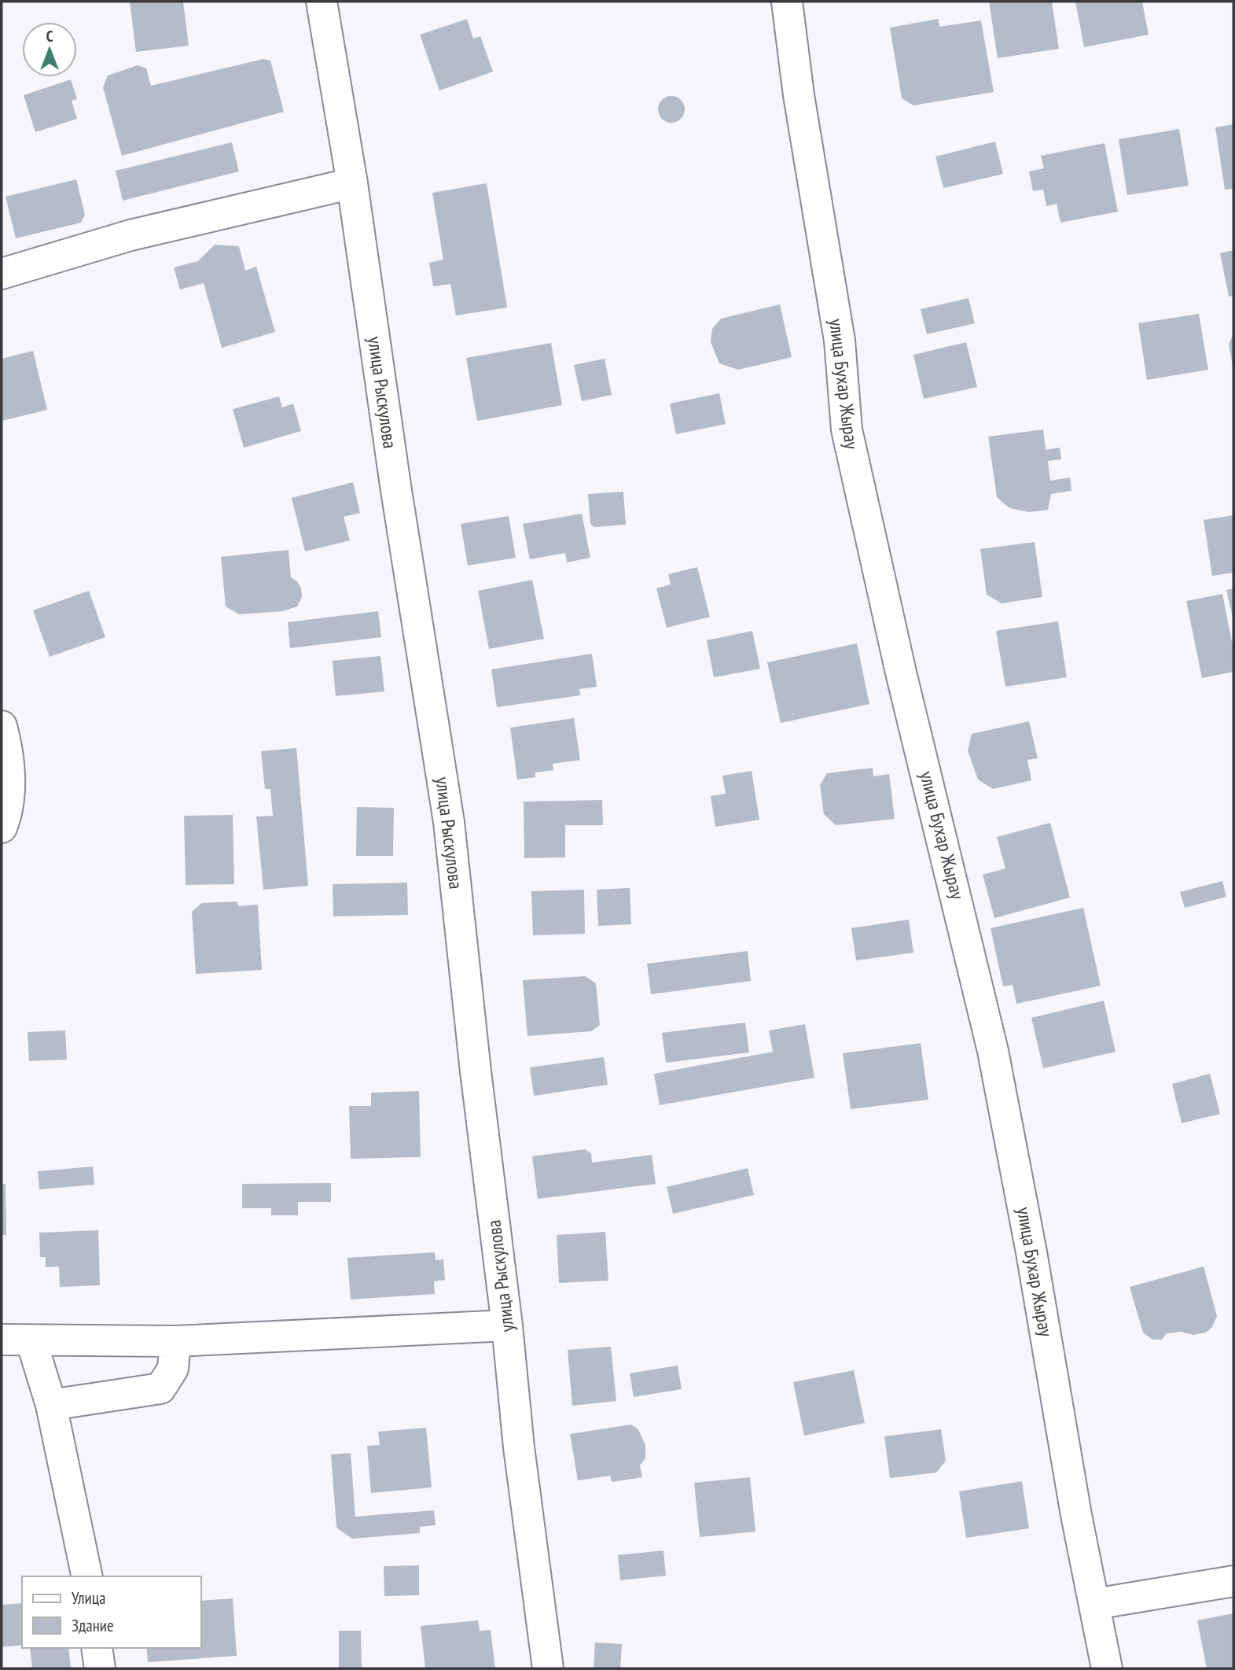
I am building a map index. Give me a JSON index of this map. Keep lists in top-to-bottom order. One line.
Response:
{"streets":{"street":["улица Бухар Жырау","улица Рыскулова"]},"legend":["Улица","Здание"],"north":"top"}
